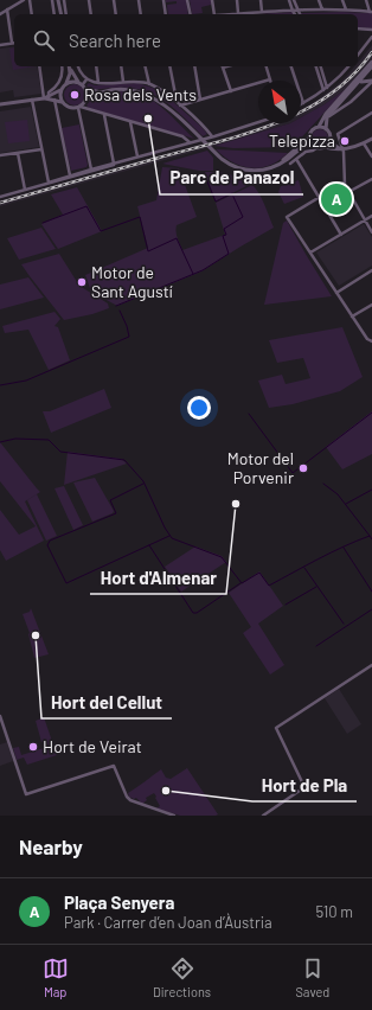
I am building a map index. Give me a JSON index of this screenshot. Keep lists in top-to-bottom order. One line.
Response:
{"places":["Rosa dels Vents","Parc de Panazol","Telepizza","Motor de Sant Agustí","Motor del Porvenir","Hort d'Almenar","Hort del Cellut","Hort de Veirat","Hort de Pla"],"north":"top left","page":{"search":"Search here","pins":"A","heading":"Nearby","list":[{"mark":"A","name":"Plaça Senyera","note":"Park · Carrer d’en Joan d’Àustria","value":"510 m"}],"nav":["Map","Directions","Saved"]}}
